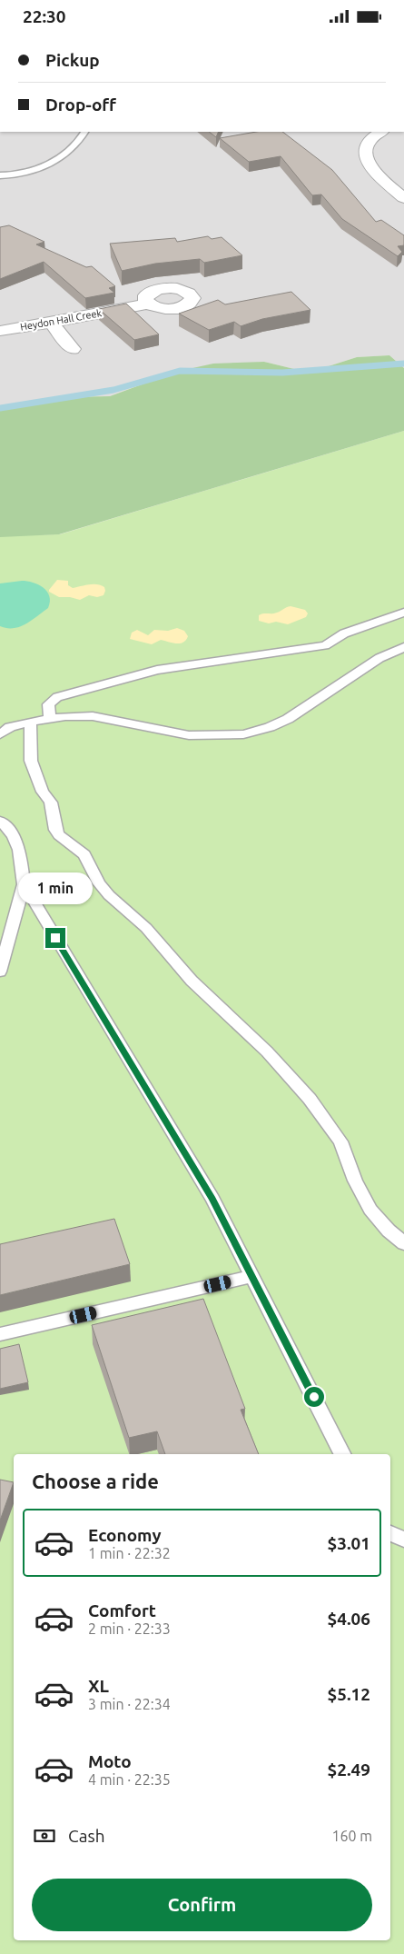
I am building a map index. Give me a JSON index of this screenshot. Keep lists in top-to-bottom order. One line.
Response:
{"streets":{"street":["Heydon Hall Creek"]},"page":{"status":"22:30","banner":["Pickup","Drop-off"],"bubble":"1 min","heading":"Choose a ride","list":[{"name":"Economy","note":"1 min · 22:32","value":"$3.01"},{"name":"Comfort","note":"2 min · 22:33","value":"$4.06"},{"name":"XL","note":"3 min · 22:34","value":"$5.12"},{"name":"Moto","note":"4 min · 22:35","value":"$2.49"}],"pay":["Cash","160 m"],"buttons":"Confirm"}}
